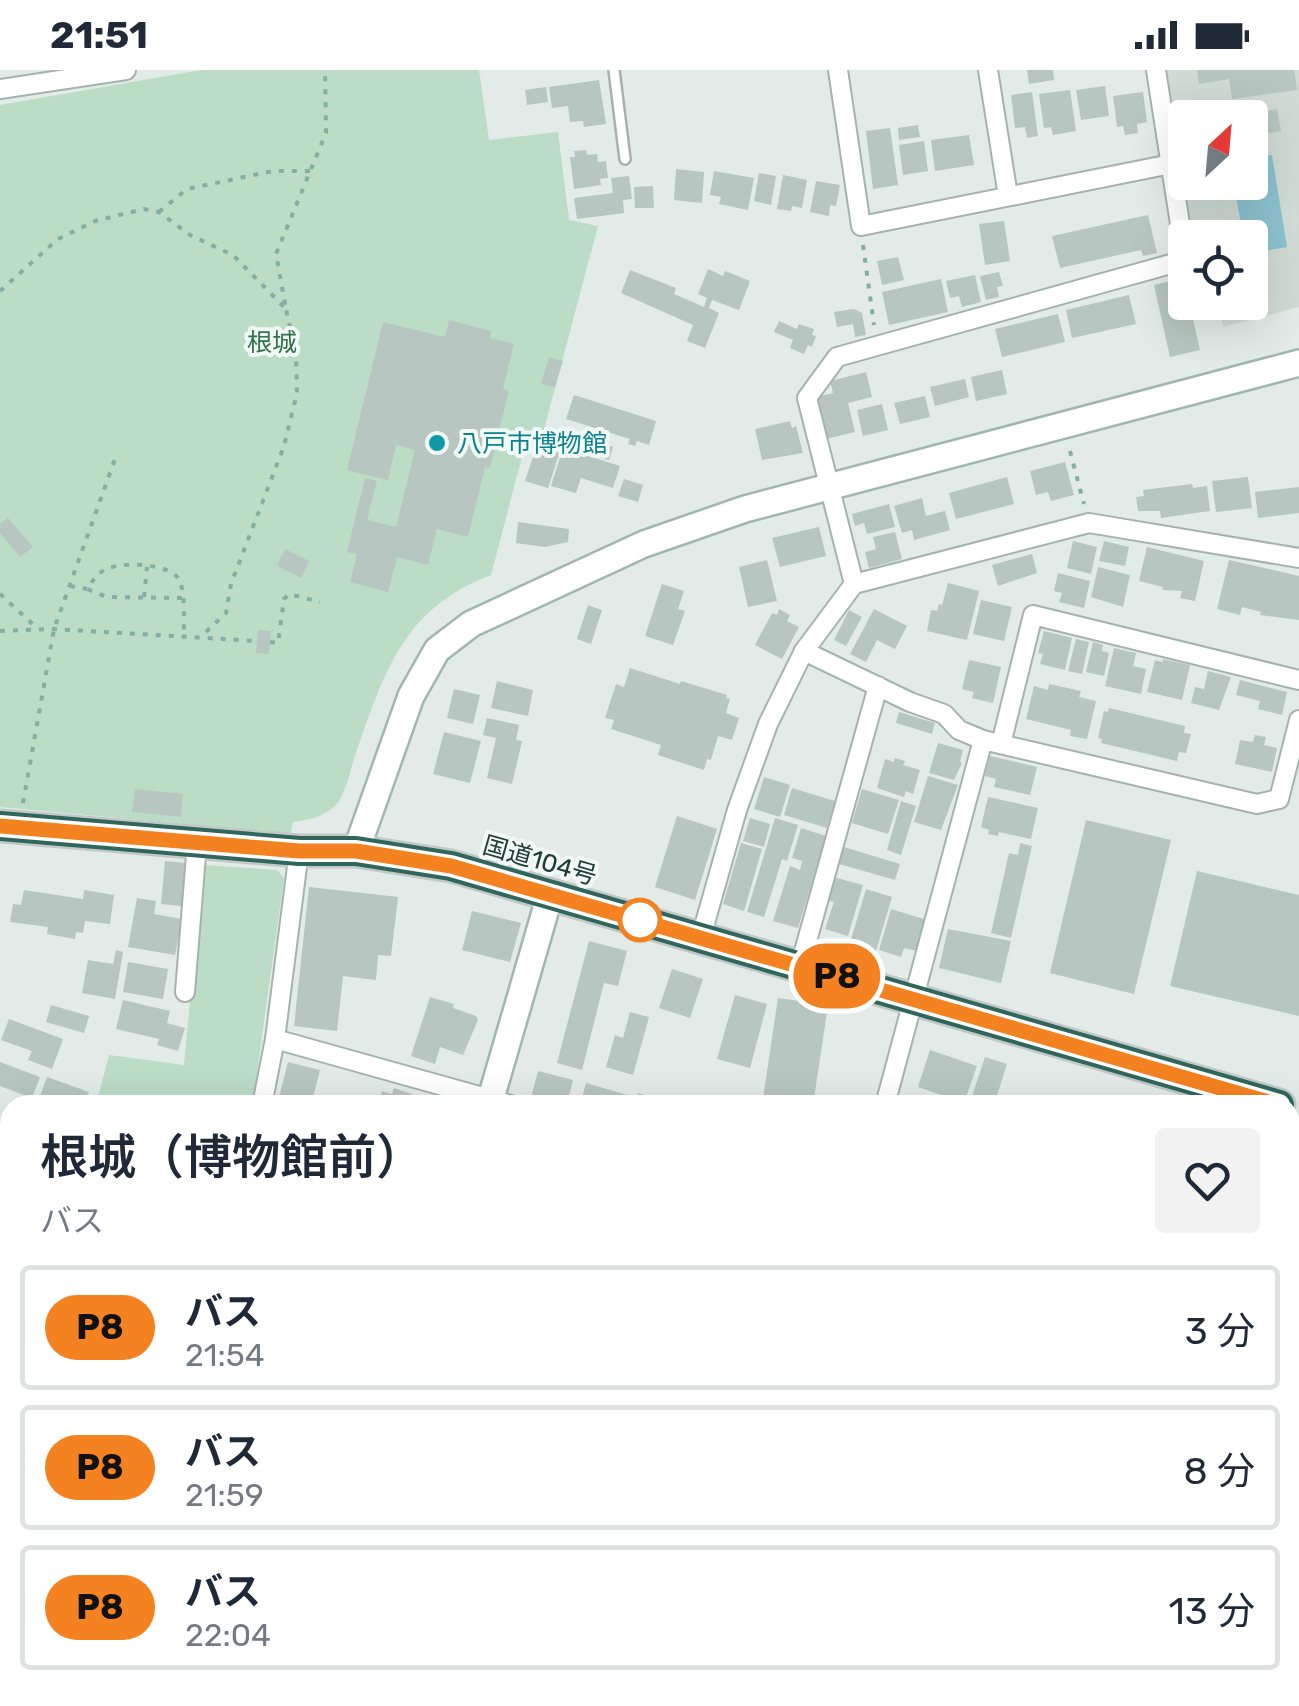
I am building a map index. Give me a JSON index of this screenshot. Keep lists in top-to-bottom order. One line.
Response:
{"streets":{"highway":["国道104号"]},"parks":["根城"],"places":["八戸市博物館"],"lines":["bus line P8"],"north":"top right","page":{"status":"21:51","on_map":"P8","heading":["根城（博物館前）","バス"],"list":[{"mark":"P8","name":"バス","note":"21:54","value":"3 分"},{"mark":"P8","name":"バス","note":"21:59","value":"8 分"},{"mark":"P8","name":"バス","note":"22:04","value":"13 分"}]}}
